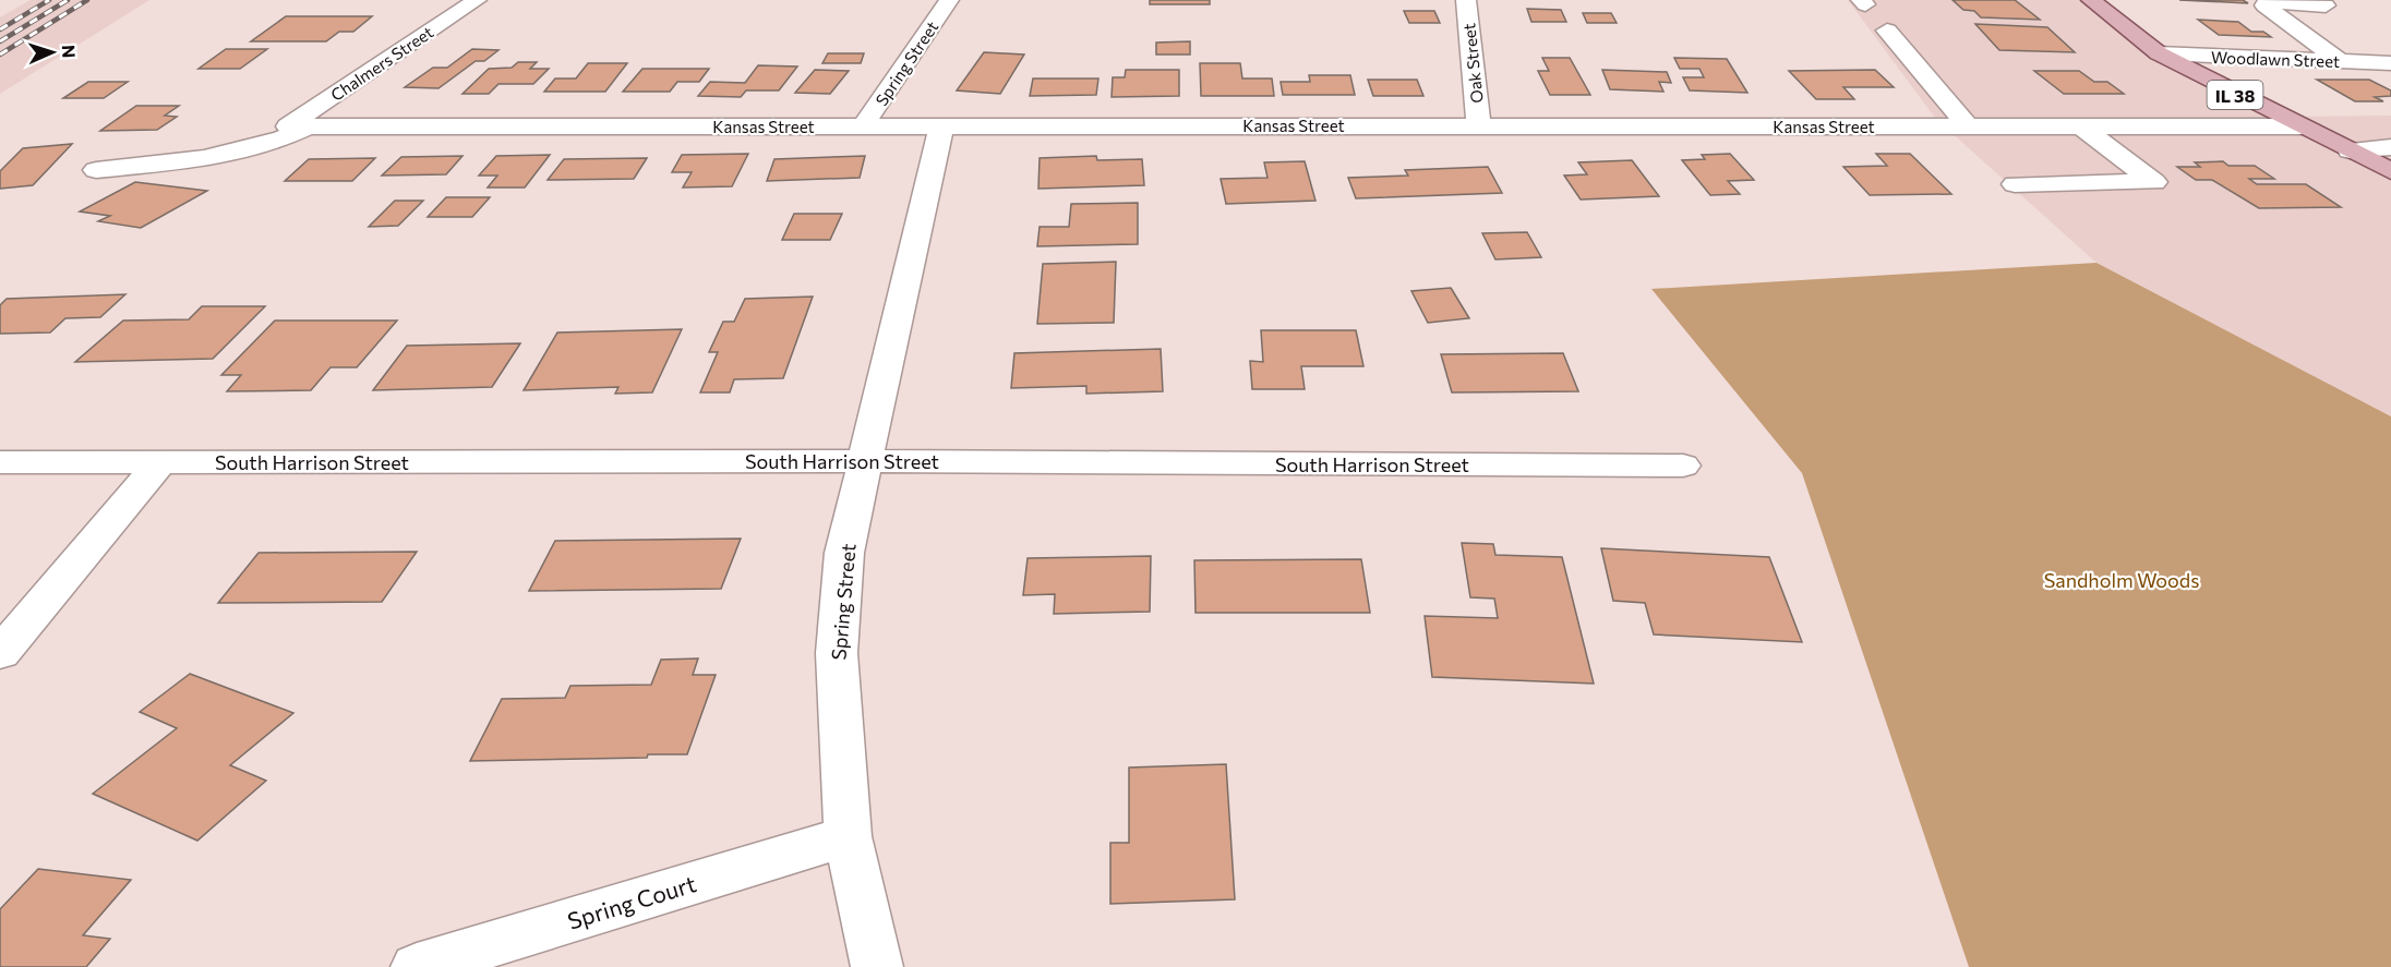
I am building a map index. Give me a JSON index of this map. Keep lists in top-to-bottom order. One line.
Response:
{"streets":{"main road":["IL 38"],"street":["Woodlawn Street","Chalmers Street","Spring Street","Oak Street","Kansas Street","South Harrison Street","Spring Court"]},"crossings":[["Woodlawn Street","IL 38"],["Chalmers Street","Kansas Street"],["Spring Street","Kansas Street"],["Spring Street","South Harrison Street"],["Spring Street","Spring Court"],["Oak Street","Kansas Street"],["IL 38","Kansas Street"]],"parks":["Sandholm Woods"],"north":"right"}
